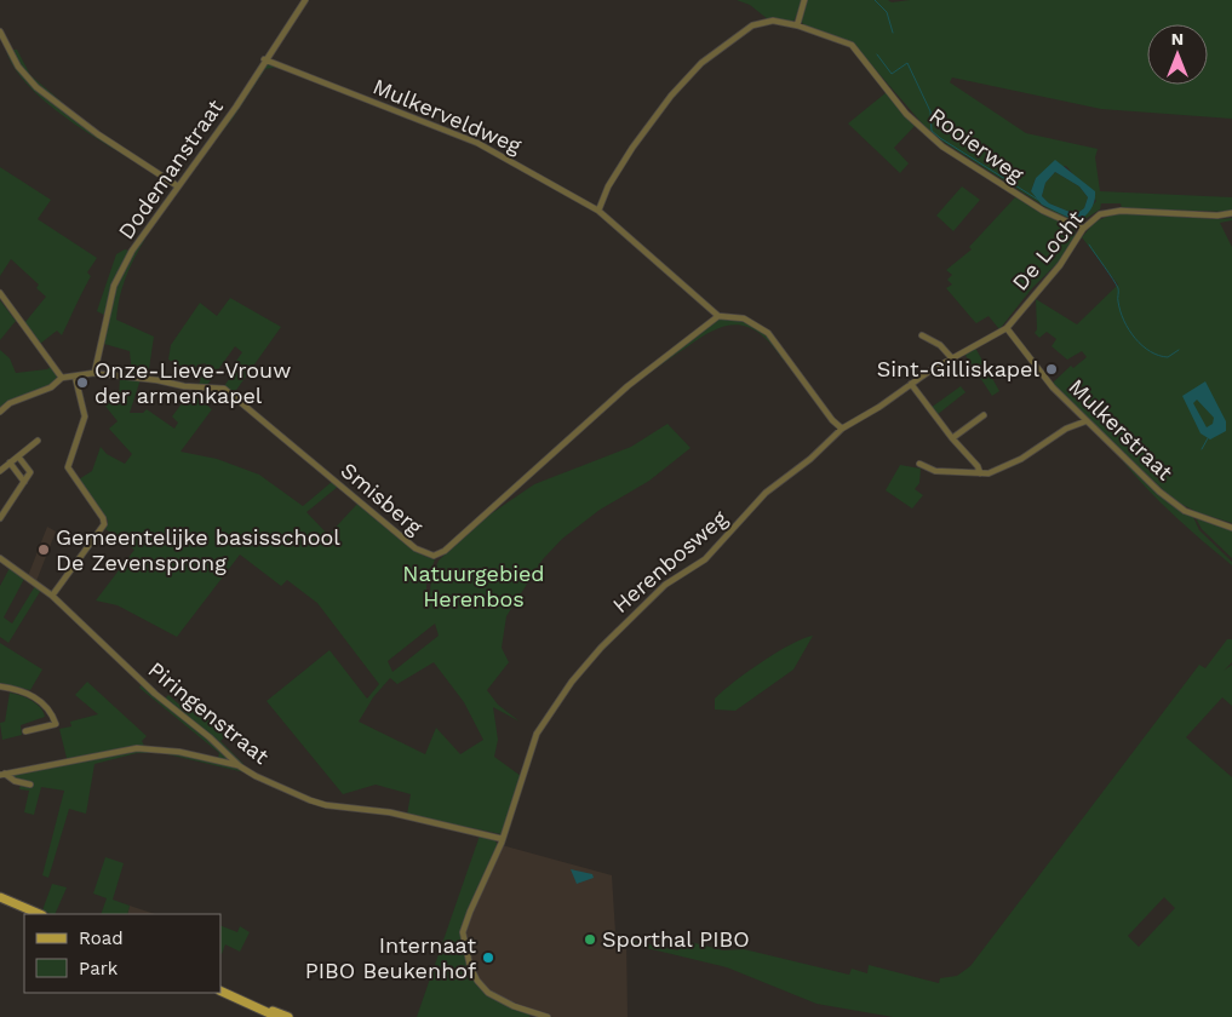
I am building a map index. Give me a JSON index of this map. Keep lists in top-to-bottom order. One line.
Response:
{"streets":{"street":["Mulkerveldweg","Rooierweg","Dodemanstraat","De Locht","Mulkerstraat","Smisberg","Herenbosweg","Piringenstraat"]},"crossings":[["Mulkerveldweg","Rooierweg"],["Mulkerveldweg","Dodemanstraat"],["Mulkerveldweg","Smisberg"],["Rooierweg","De Locht"],["Dodemanstraat","Smisberg"],["De Locht","Mulkerstraat"],["De Locht","Herenbosweg"],["Mulkerstraat","Herenbosweg"],["Herenbosweg","Piringenstraat"]],"parks":["Natuurgebied Herenbos"],"places":["Sint-Gilliskapel","Onze-Lieve-Vrouw der armenkapel","Gemeentelijke basisschool De Zevensprong","Sporthal PIBO","Internaat PIBO Beukenhof"],"legend":["Road","Park"],"north":"top"}
